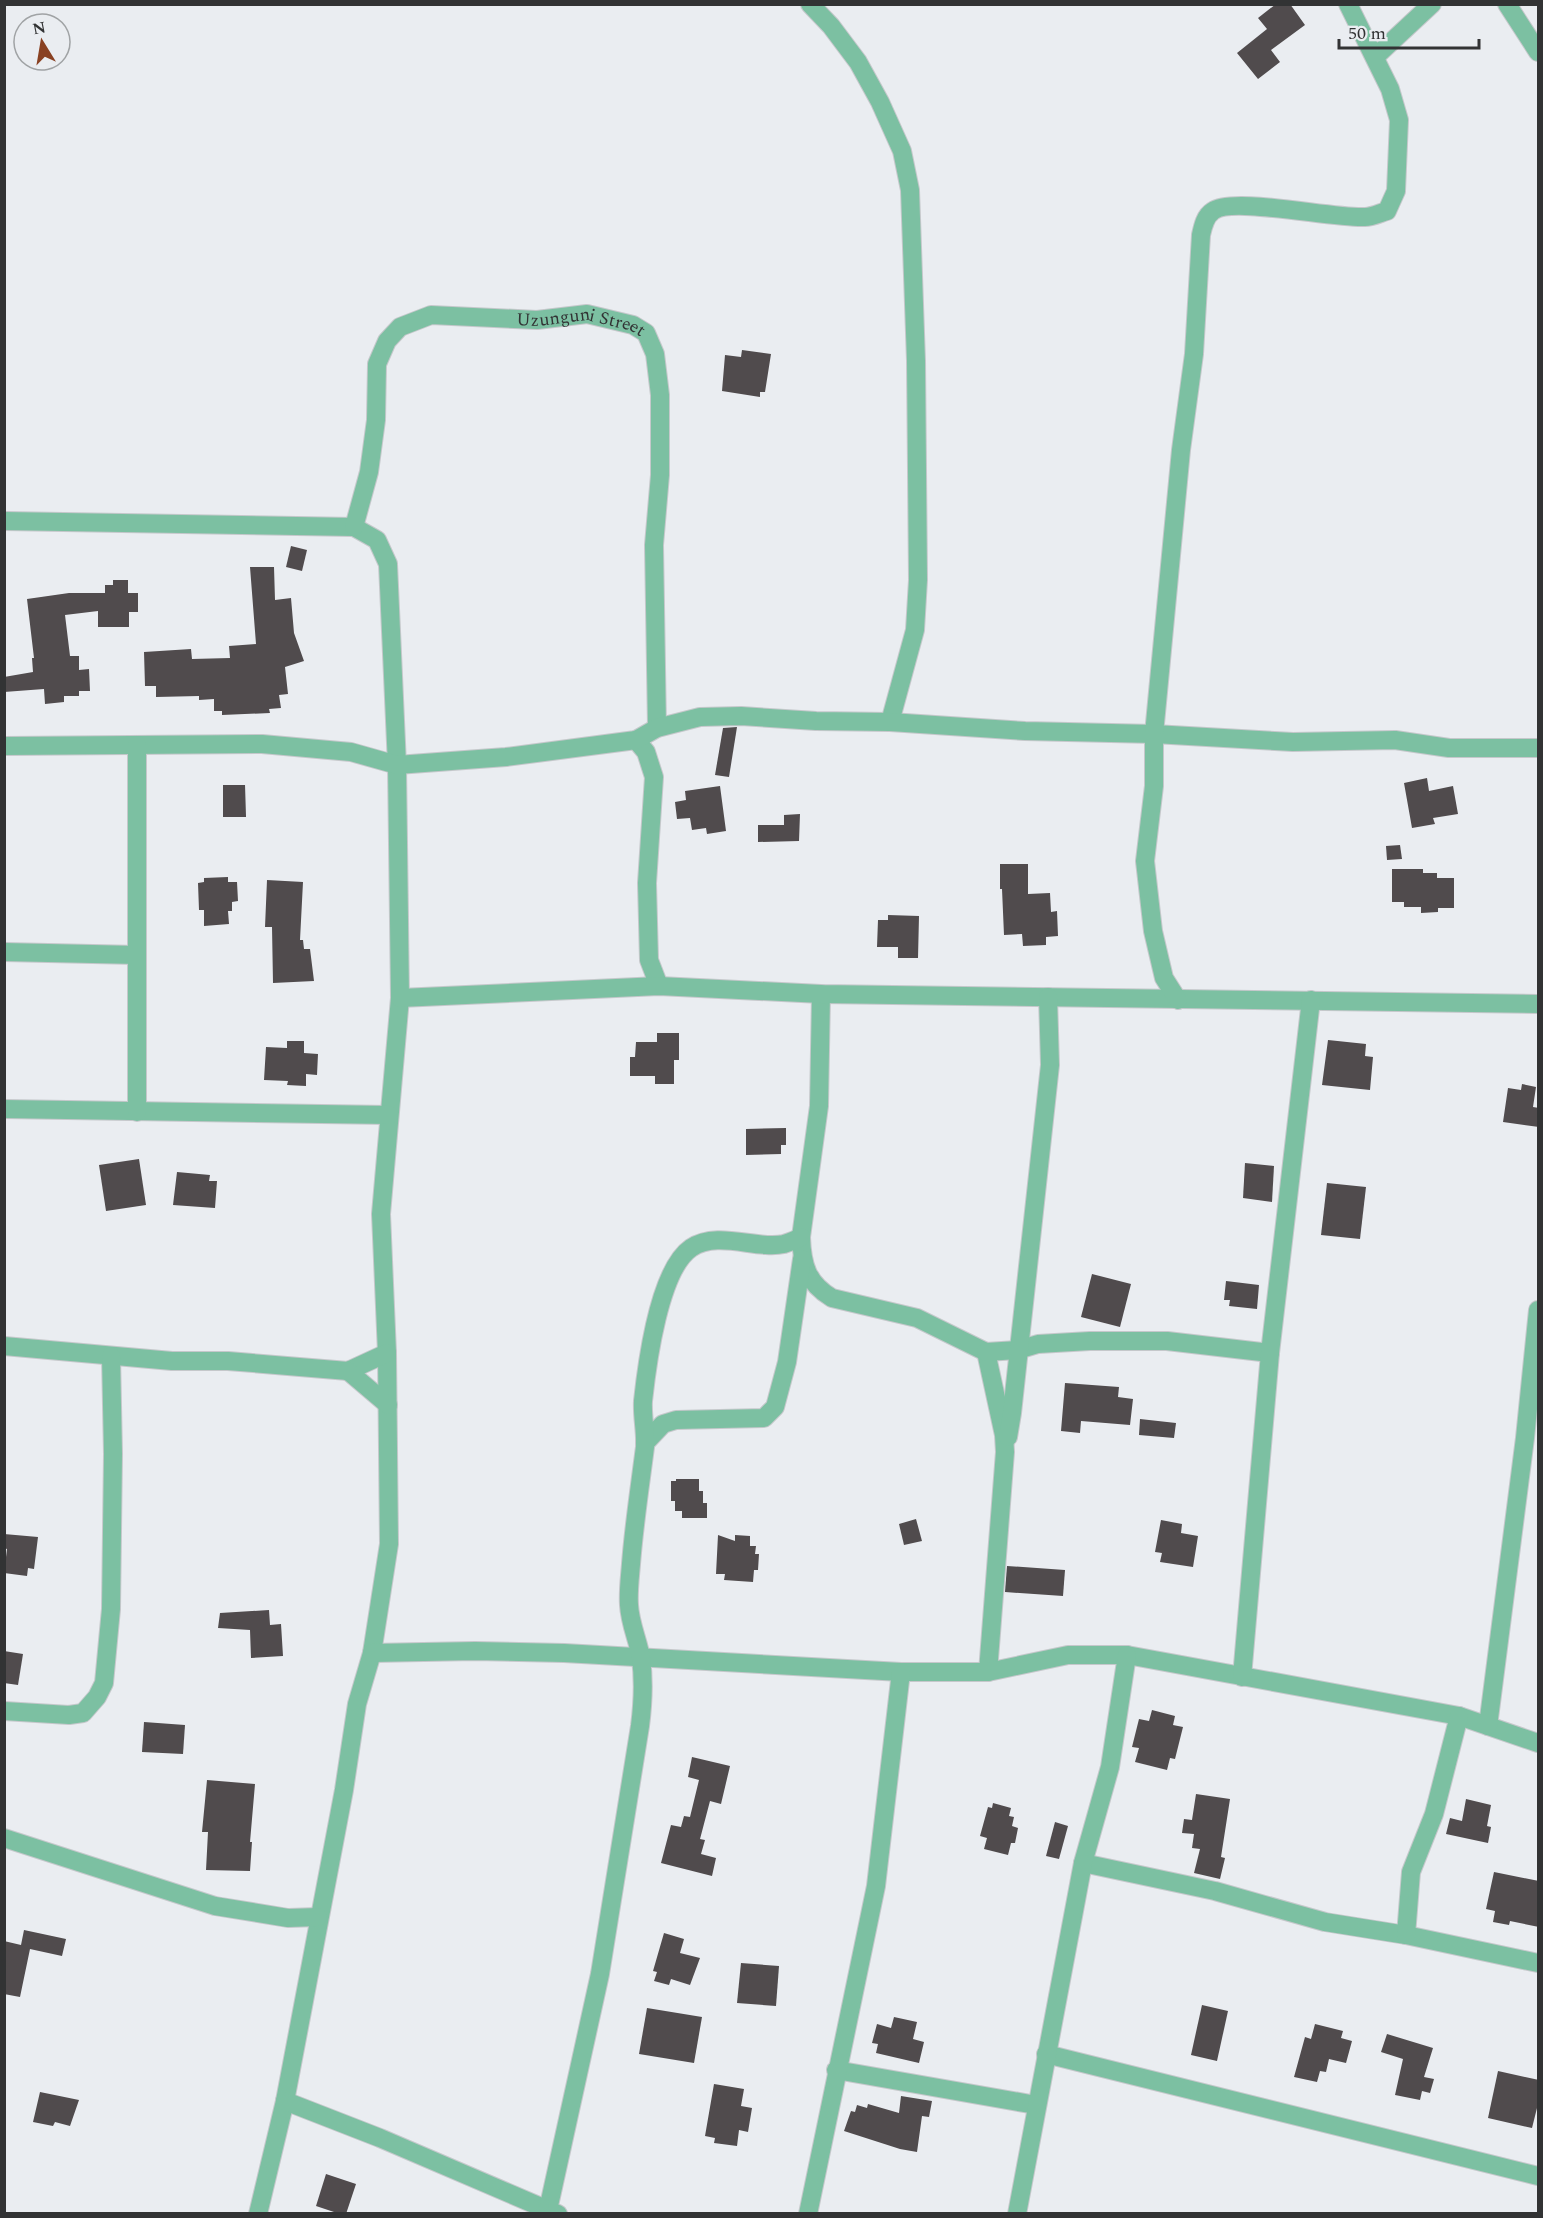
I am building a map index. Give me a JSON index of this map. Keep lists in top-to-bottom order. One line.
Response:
{"streets":{"street":["Uzunguni Street"]},"scale_bar":"50 m","north":"top"}
